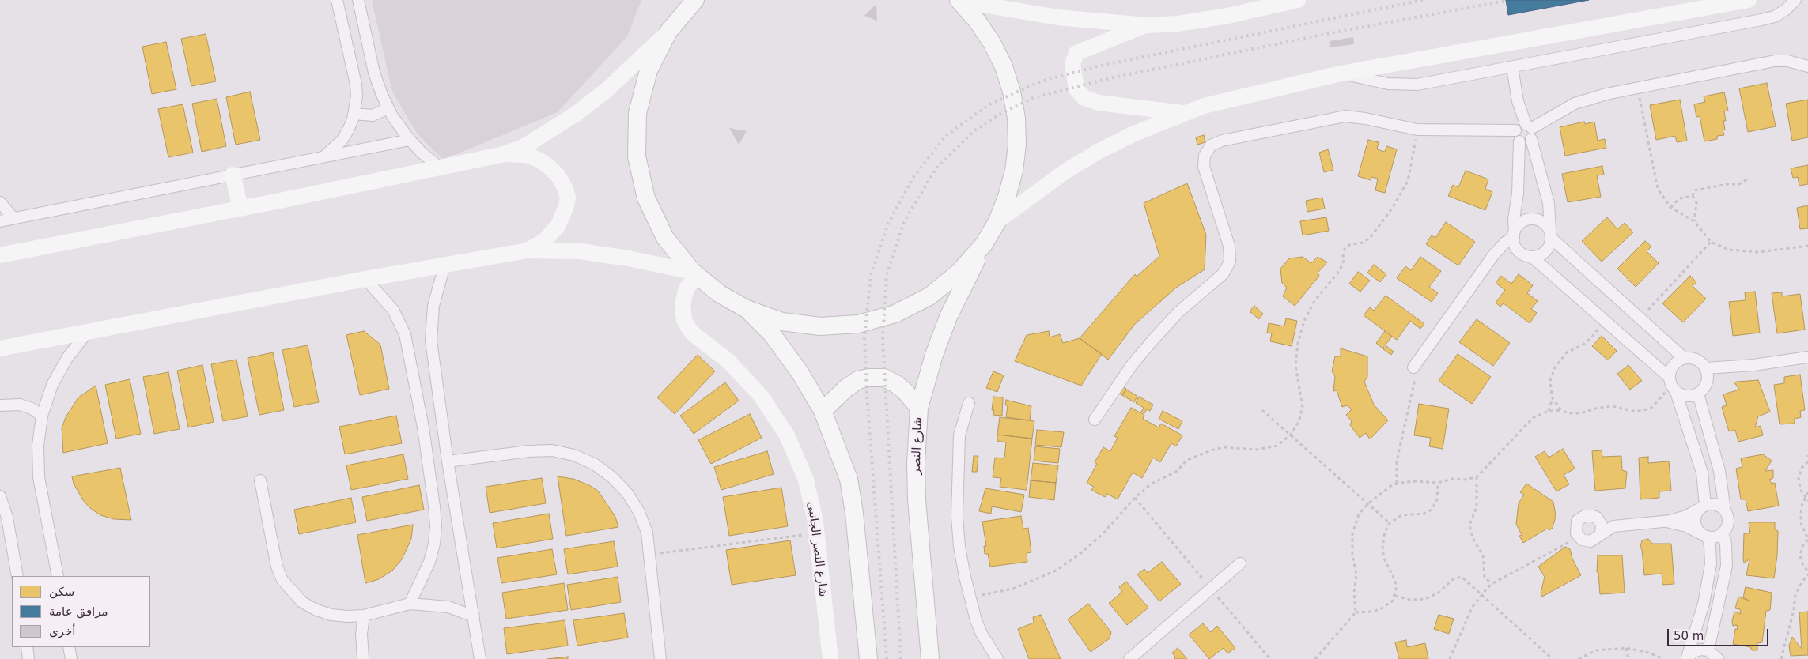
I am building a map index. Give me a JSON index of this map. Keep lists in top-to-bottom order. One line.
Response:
{"streets":{"main road":["شارع النصر"],"street":["شارع النصر الجانبى"]},"legend":["سكن","مرافق عامة","أخرى"],"scale_bar":"50 m"}
